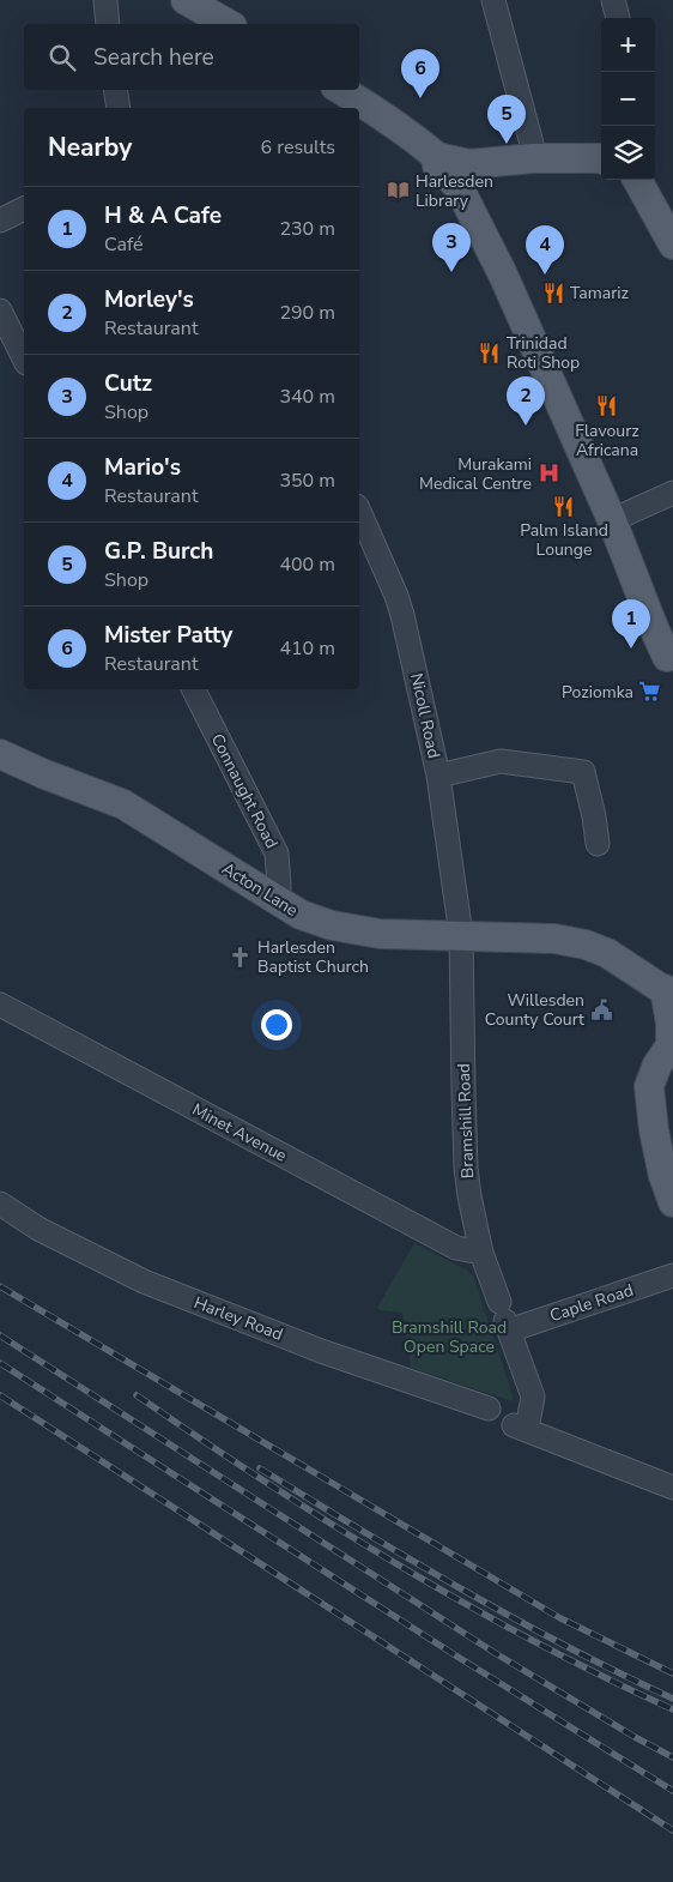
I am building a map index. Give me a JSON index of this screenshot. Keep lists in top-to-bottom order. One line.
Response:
{"streets":{"main road":["Acton Lane"],"street":["Nicoll Road","Connaught Road","Bramshill Road","Minet Avenue","Caple Road","Harley Road"]},"crossings":[["Nicoll Road","Acton Lane"],["Nicoll Road","Bramshill Road"],["Connaught Road","Acton Lane"],["Acton Lane","Bramshill Road"],["Bramshill Road","Minet Avenue"],["Bramshill Road","Caple Road"]],"parks":["Bramshill Road Open Space"],"places":{"library":["Harlesden Library"],"restaurant":["Tamariz","Trinidad Roti Shop","Flavourz Africana","Palm Island Lounge"],"hospital":["Murakami Medical Centre"],"supermarket":["Poziomka"],"church":["Harlesden Baptist Church"],"public building":["Willesden County Court"]},"page":{"map_buttons":["+","−"],"search":"Search here","pins":["6","5","3","4","2","1"],"heading":["Nearby","6 results"],"list":[{"mark":"1","name":"H & A Cafe","note":"Café","value":"230 m"},{"mark":"2","name":"Morley's","note":"Restaurant","value":"290 m"},{"mark":"3","name":"Cutz","note":"Shop","value":"340 m"},{"mark":"4","name":"Mario's","note":"Restaurant","value":"350 m"},{"mark":"5","name":"G.P. Burch","note":"Shop","value":"400 m"},{"mark":"6","name":"Mister Patty","note":"Restaurant","value":"410 m"}]}}
